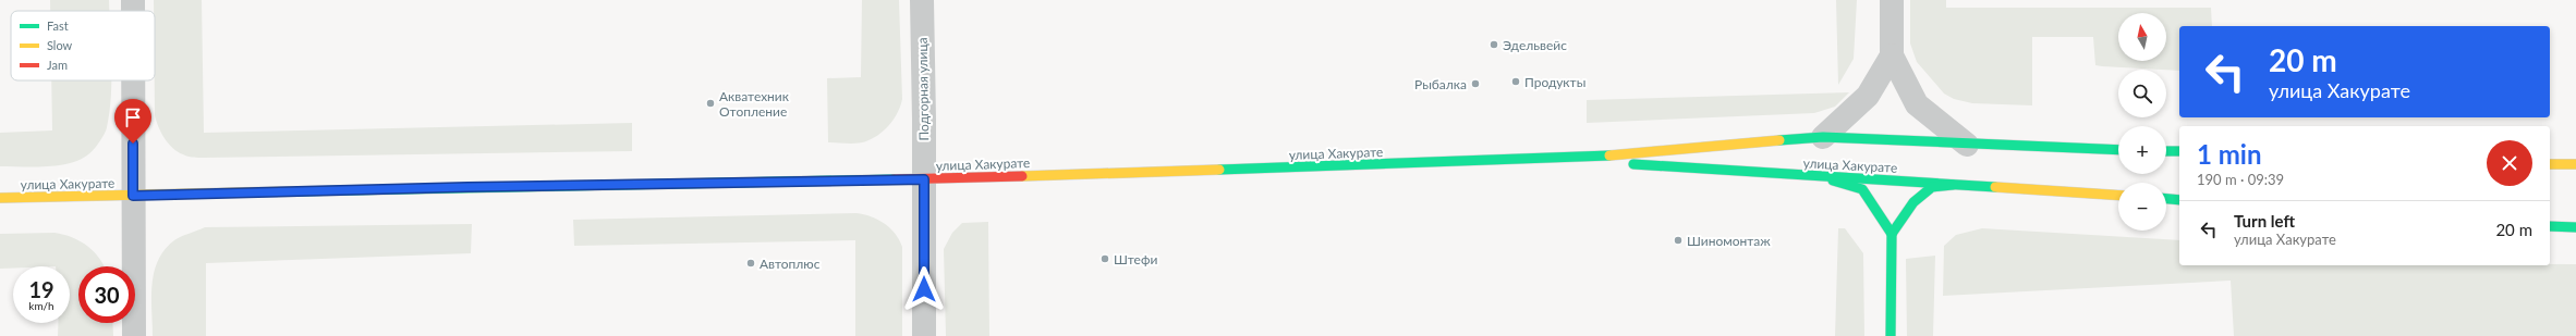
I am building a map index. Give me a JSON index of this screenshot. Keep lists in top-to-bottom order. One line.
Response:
{"streets":{"main road":["улица Хакурате"],"street":["Подгорная улица"]},"crossings":[["Подгорная улица","улица Хакурате"]],"places":["Эдельвейс","Продукты","Рыбалка","Акватехник Отопление","Шиномонтаж","Штефи","Автоплюс"],"legend":["Fast","Slow","Jam"],"north":"top","page":{"map_buttons":["+","−"],"turn":["20 m","улица Хакурате"],"heading":["1 min","190 m · 09:39"],"list":[{"name":"Turn left","note":"улица Хакурате","value":"20 m"}],"speed":"19 km/h","limit":"30"}}
